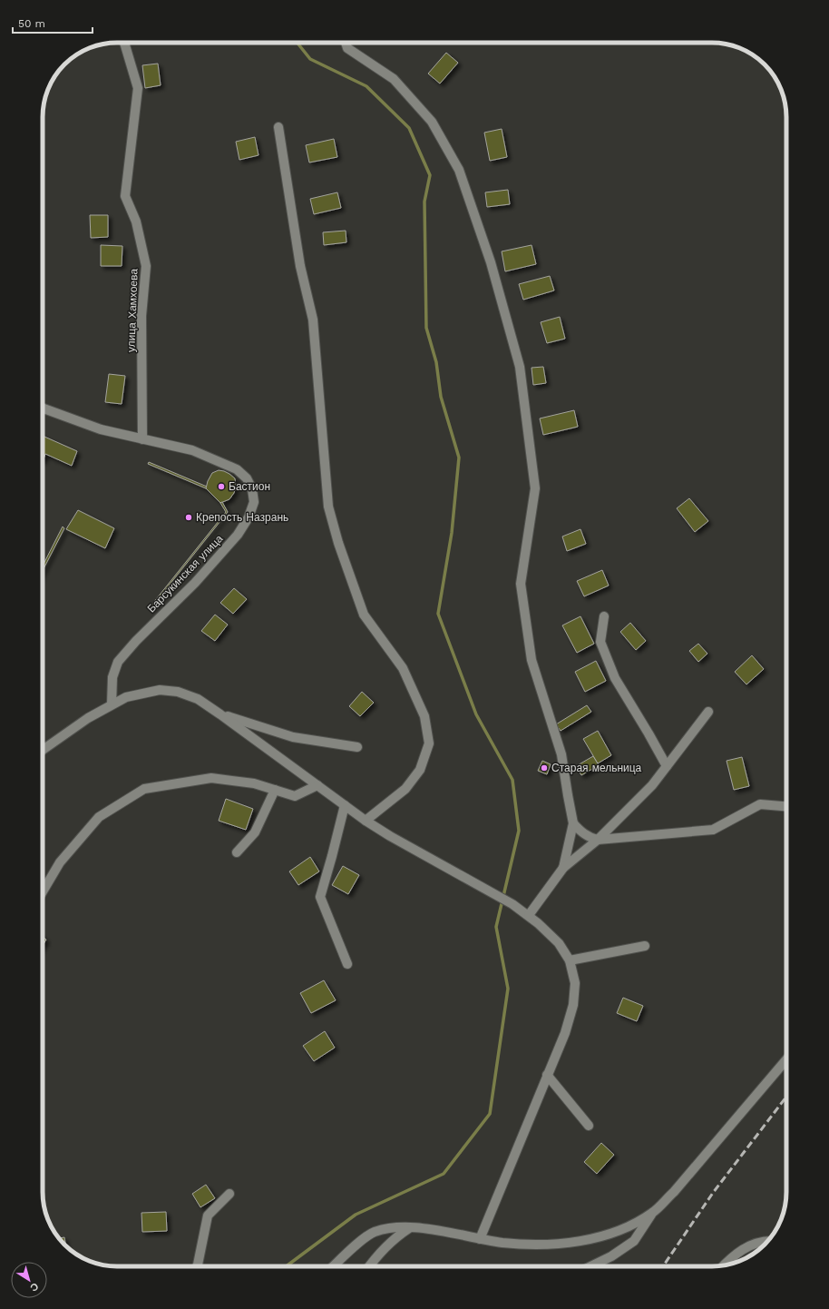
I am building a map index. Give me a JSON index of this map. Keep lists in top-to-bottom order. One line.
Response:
{"streets":{"street":["улица Хамхоева","Барсукинская улица"]},"crossings":[["улица Хамхоева","Барсукинская улица"]],"places":["Бастион","Крепость Назрань","Старая мельница"],"scale_bar":"50 m","north":"bottom right"}
